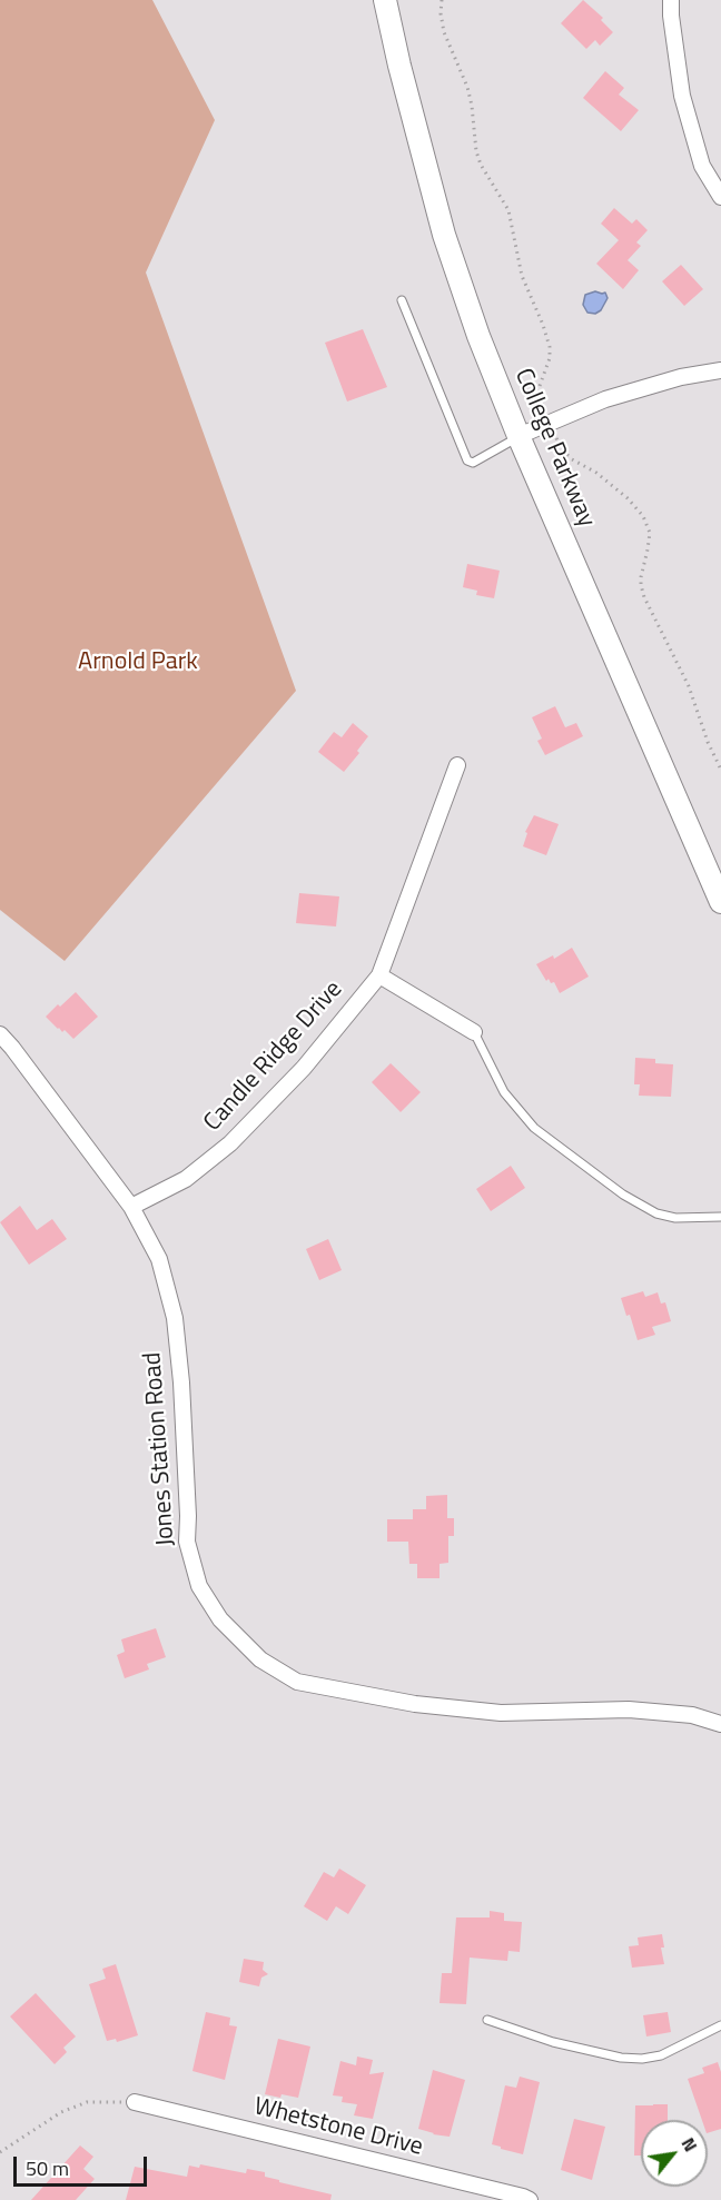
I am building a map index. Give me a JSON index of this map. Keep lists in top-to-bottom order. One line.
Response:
{"streets":{"main road":["College Parkway"],"street":["Candle Ridge Drive","Jones Station Road","Whetstone Drive"]},"crossings":[["Candle Ridge Drive","Jones Station Road"]],"parks":["Arnold Park"],"scale_bar":"50 m","north":"top right"}
